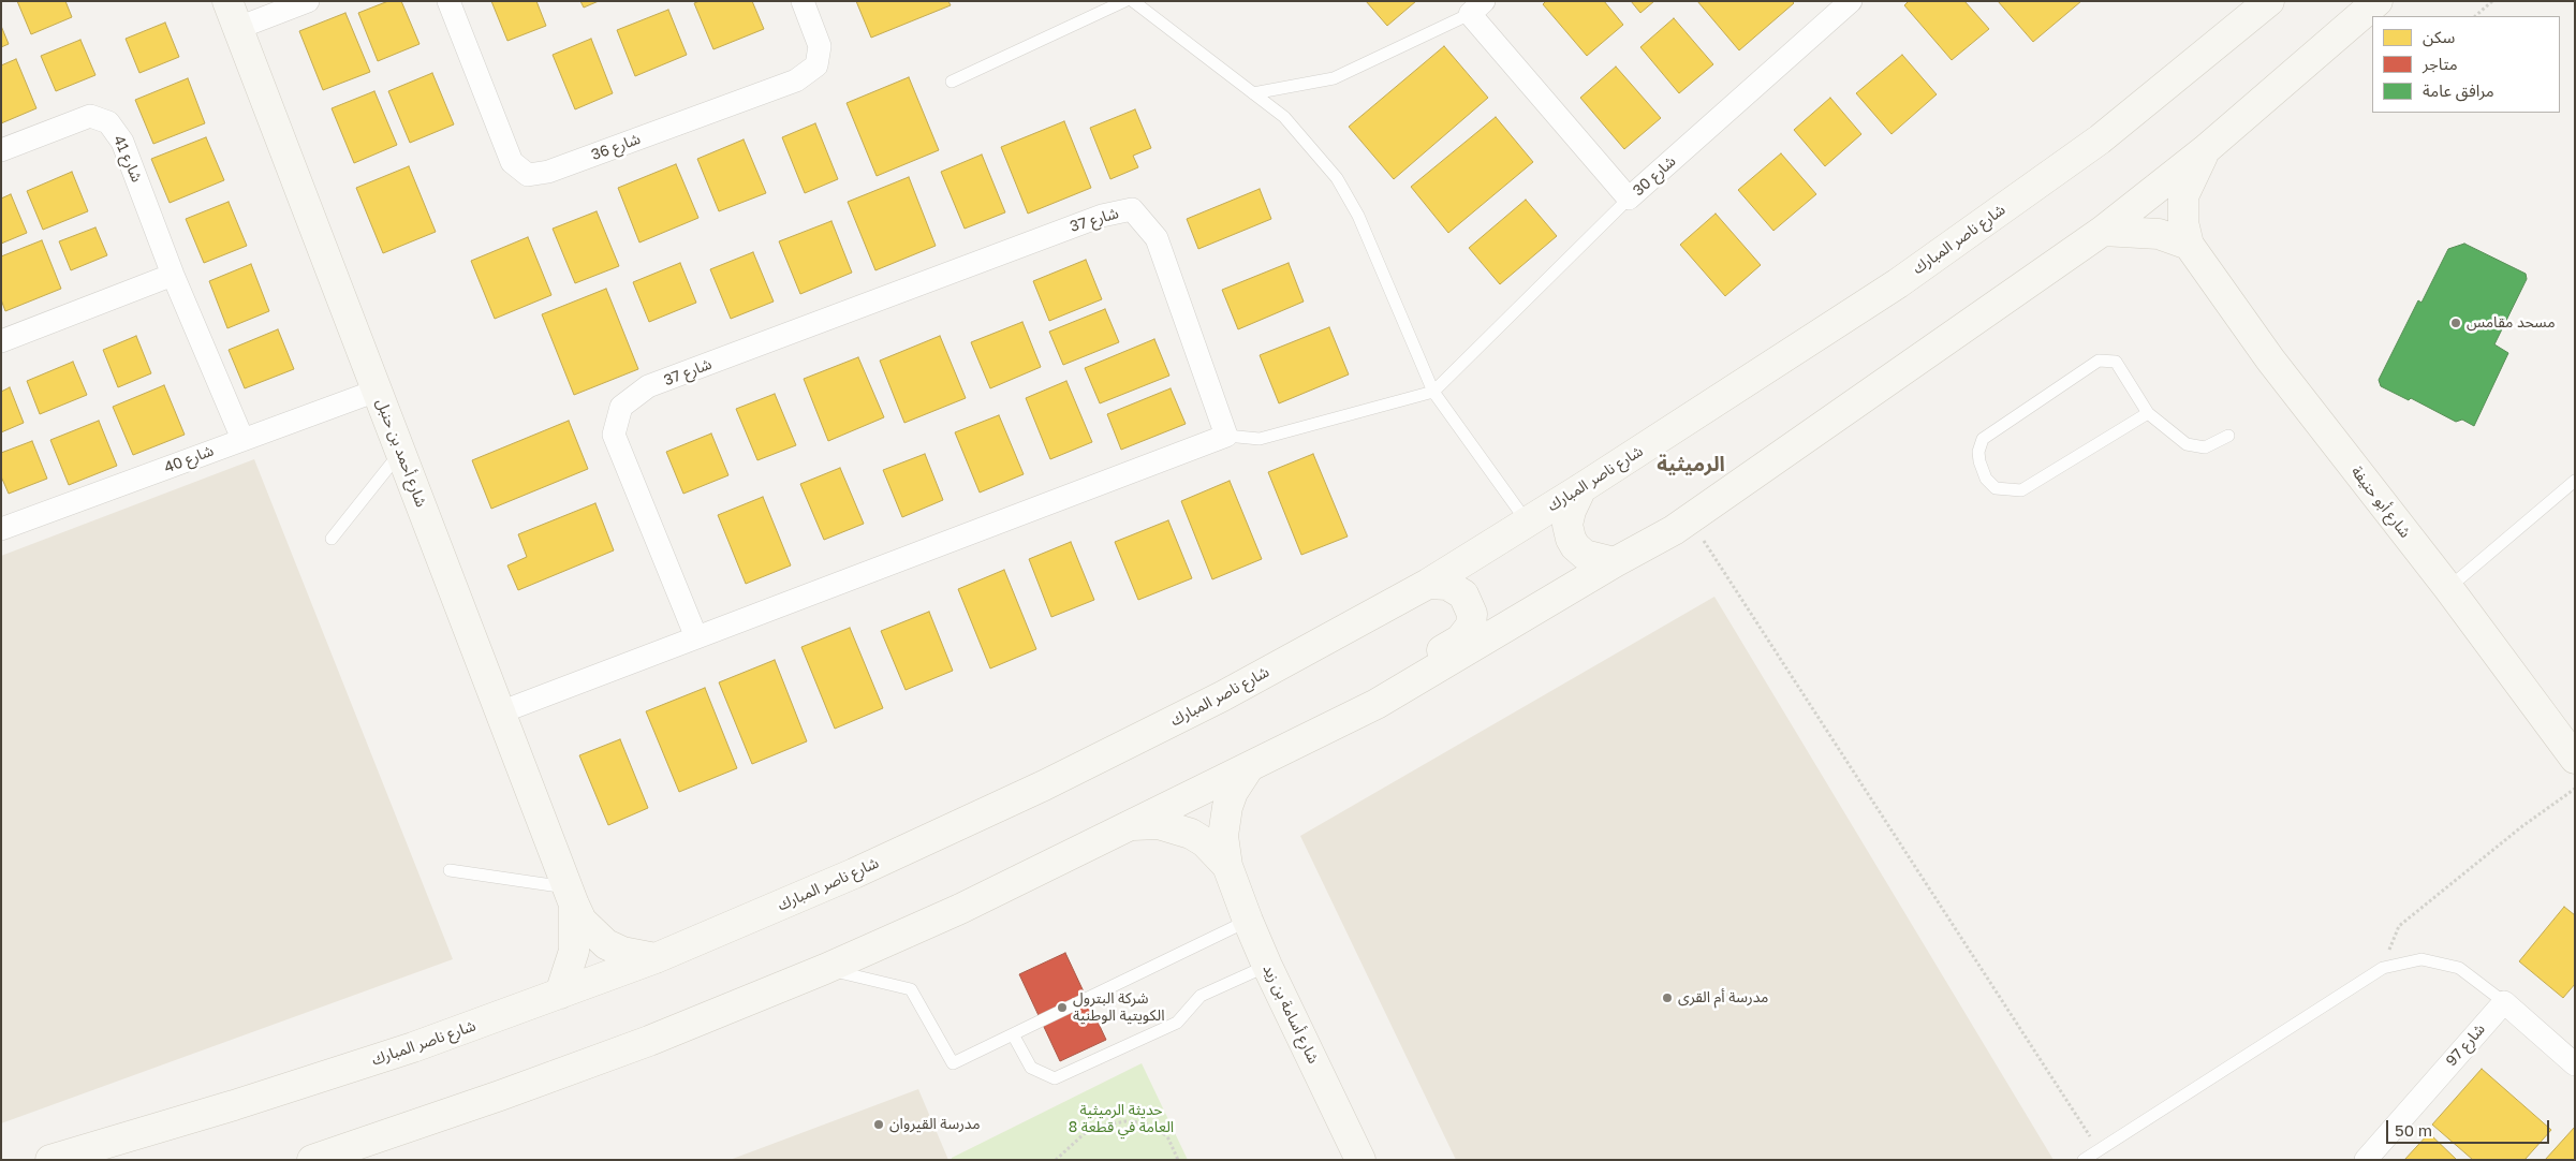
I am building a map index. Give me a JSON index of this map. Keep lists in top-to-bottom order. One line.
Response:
{"streets":{"street":["شارع 36","شارع 41","شارع 30","شارع 37","شارع ناصر المبارك","شارع أحمد بن حنبل","شارع 40","شارع أبو حنيفة","شارع أسامة بن زيد","شارع 97"]},"crossings":[["شارع 41","شارع 40"],["شارع ناصر المبارك","شارع أحمد بن حنبل"],["شارع أحمد بن حنبل","شارع 40"]],"districts":["الرميثية"],"parks":["حديثة الرميثية العامة في قطعة 8"],"places":["مسحد مقامس","مدرسة أم القرى","شركة البترول الكويتية الوطنية","مدرسة القيروان"],"legend":["سكن","متاجر","مرافق عامة"],"scale_bar":"50 m"}
